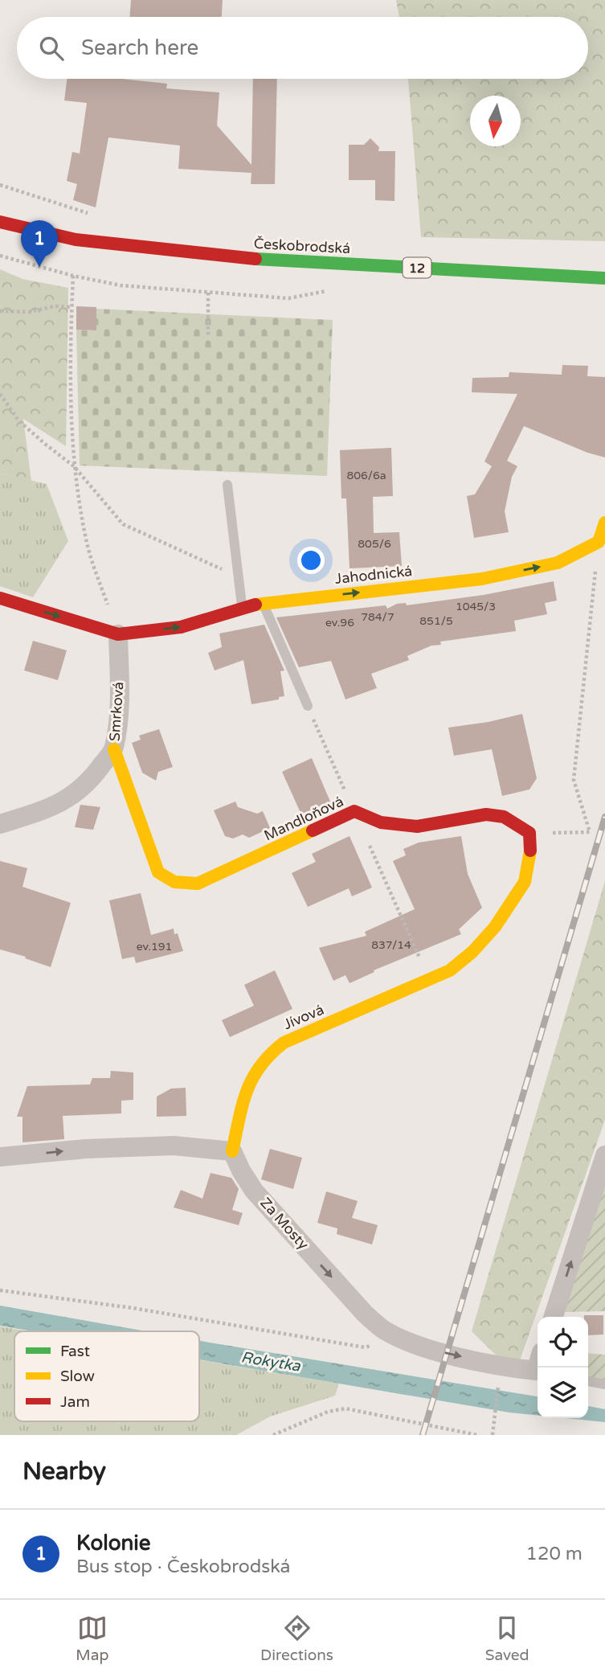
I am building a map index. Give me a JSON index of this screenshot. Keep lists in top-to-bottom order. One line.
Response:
{"streets":{"street":["Českobrodská","12","Jahodnická","Smrková","Mandloňová","Jívová","Za Mosty"]},"crossings":[["Jahodnická","Smrková"],["Smrková","Mandloňová"],["Mandloňová","Jívová"],["Jívová","Za Mosty"]],"one_way":["Jahodnická","Za Mosty"],"water":["Rokytka"],"house_numbers":["806/6a","805/6","1045/3","784/7","851/5","ev.96","837/14","ev.191"],"legend":["Fast","Slow","Jam"],"north":"bottom","page":{"search":"Search here","pins":"1","heading":"Nearby","list":[{"mark":"1","name":"Kolonie","note":"Bus stop · Českobrodská","value":"120 m"}],"nav":["Map","Directions","Saved"]}}
